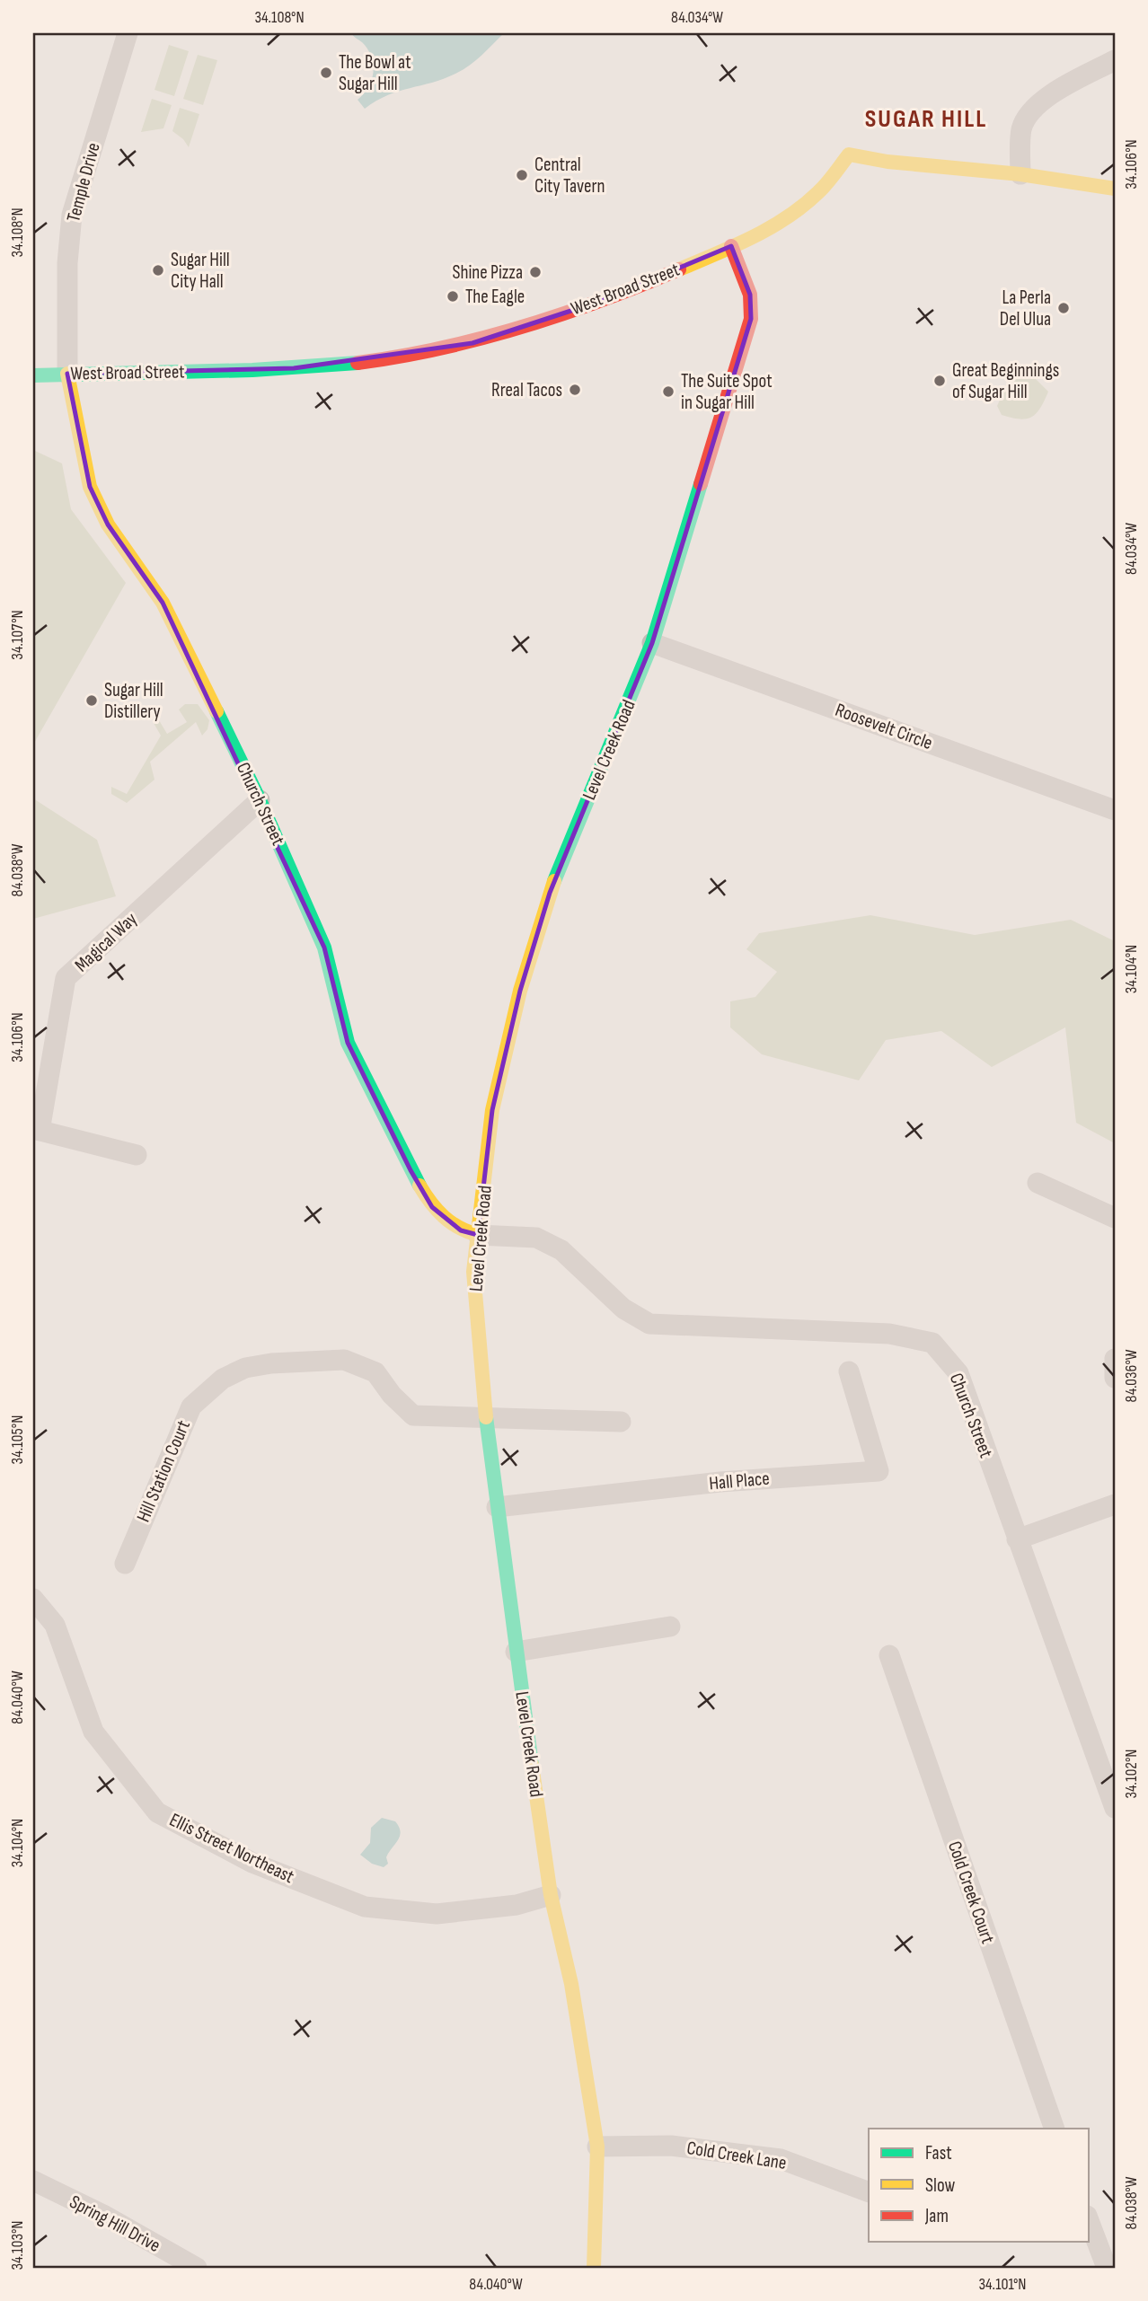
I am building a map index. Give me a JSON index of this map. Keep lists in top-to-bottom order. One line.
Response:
{"streets":{"street":["Temple Drive","West Broad Street","Roosevelt Circle","Level Creek Road","Church Street","Magical Way","Hill Station Court","Hall Place","Ellis Street Northeast","Cold Creek Court","Cold Creek Lane","Spring Hill Drive"]},"crossings":[["Temple Drive","West Broad Street"],["Temple Drive","Church Street"],["West Broad Street","Level Creek Road"],["West Broad Street","Church Street"],["Roosevelt Circle","Level Creek Road"],["Level Creek Road","Church Street"],["Level Creek Road","Hill Station Court"],["Level Creek Road","Hall Place"],["Level Creek Road","Ellis Street Northeast"],["Level Creek Road","Cold Creek Lane"],["Church Street","Magical Way"]],"districts":["SUGAR HILL"],"places":["The Bowl at Sugar Hill","Central City Tavern","Sugar Hill City Hall","Shine Pizza","The Eagle","La Perla Del Ulua","Great Beginnings of Sugar Hill","Rreal Tacos","The Suite Spot in Sugar Hill","Sugar Hill Distillery"],"legend":["Fast","Slow","Jam"],"coordinates":["34.108°N","84.034°W","34.106°N","34.107°N","84.038°W","34.104°N","84.036°W","34.105°N","84.040°W","34.102°N","34.103°N","34.101°N"]}
